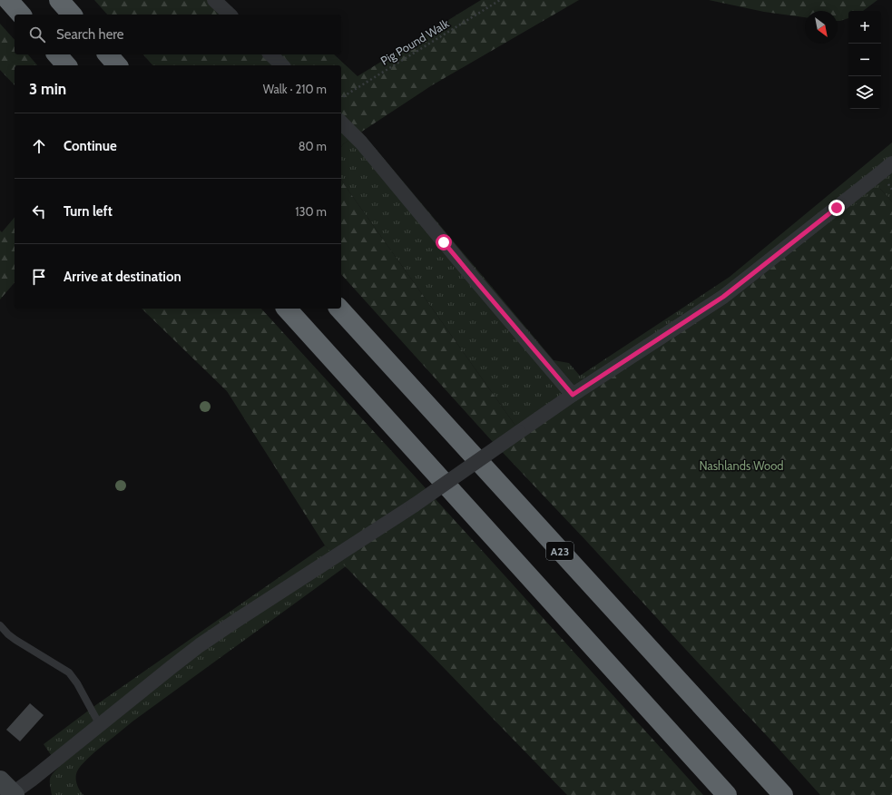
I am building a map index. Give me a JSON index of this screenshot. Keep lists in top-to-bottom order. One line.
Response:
{"streets":{"highway":["A23"],"path":["Pig Pound Walk"]},"parks":["Nashlands Wood"],"north":"bottom right","page":{"map_buttons":["+","−"],"search":"Search here","heading":["3 min","Walk · 210 m"],"list":[["Continue","80 m"],["Turn left","130 m"],"Arrive at destination"]}}
